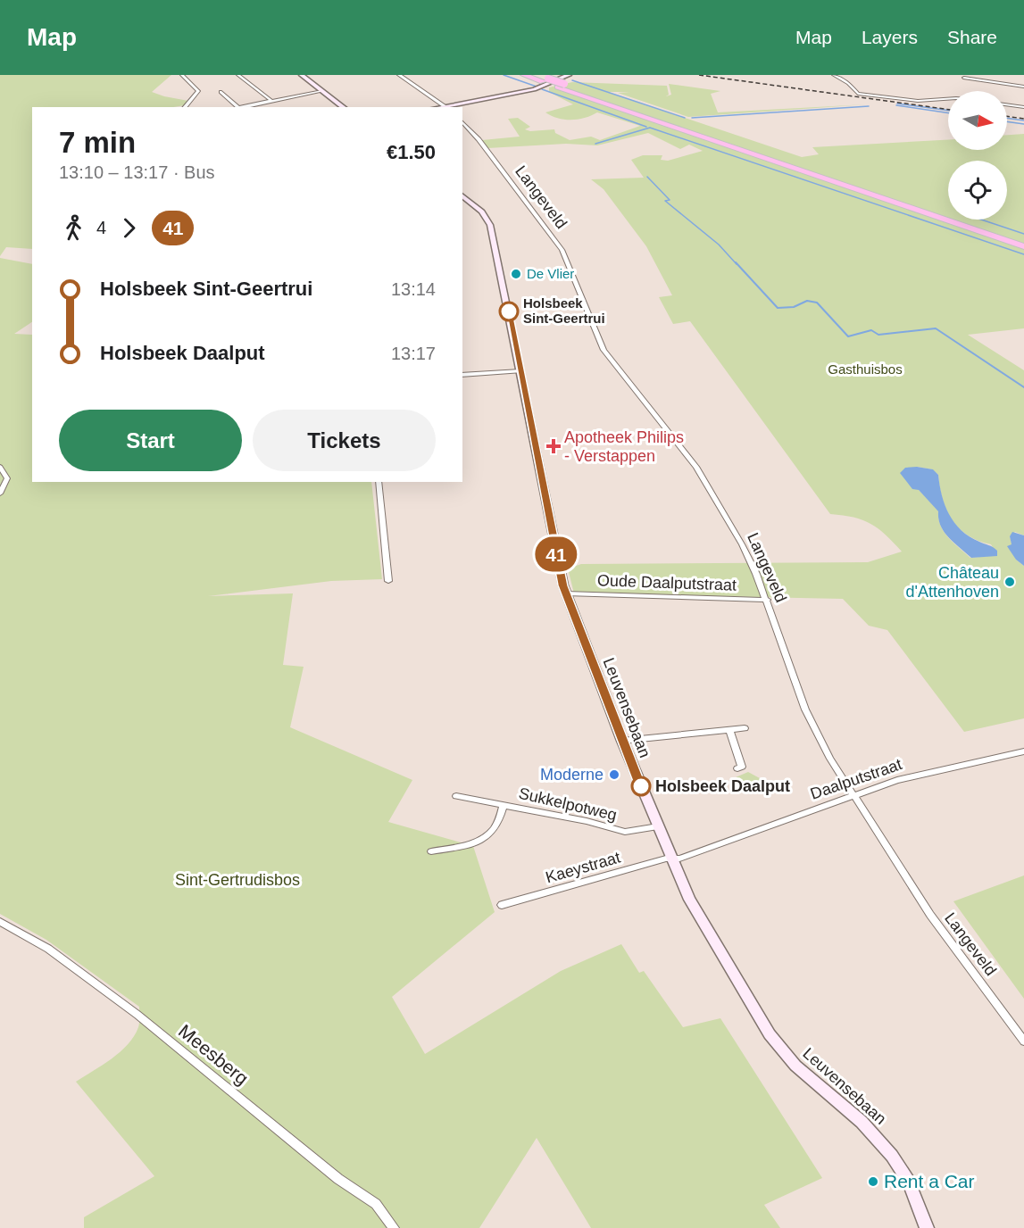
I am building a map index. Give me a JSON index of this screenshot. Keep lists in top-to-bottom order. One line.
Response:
{"streets":{"street":["Langeveld","Oude Daalputstraat","Leuvensebaan","Daalputstraat","Sukkelpotweg","Kaeystraat","Meesberg"]},"crossings":[["Langeveld","Oude Daalputstraat"],["Langeveld","Daalputstraat"],["Oude Daalputstraat","Leuvensebaan"],["Leuvensebaan","Daalputstraat"],["Leuvensebaan","Sukkelpotweg"],["Leuvensebaan","Kaeystraat"],["Daalputstraat","Kaeystraat"]],"parks":["Gasthuisbos","Sint-Gertrudisbos"],"places":{"other":["De Vlier","Holsbeek Sint-Geertrui","Château d'Attenhoven","Moderne","Holsbeek Daalput","Rent a Car"],"health":["Apotheek Philips - Verstappen"]},"lines":["bus line 41"],"north":"right","page":{"header":"Map","nav":["Map","Layers","Share"],"on_map":"41","heading":["7 min","13:10 – 13:17 · Bus","€1.50"],"legs":["4","41"],"list":[{"name":"Holsbeek Sint-Geertrui","value":"13:14"},{"name":"Holsbeek Daalput","value":"13:17"}],"buttons":["Start","Tickets"]}}
